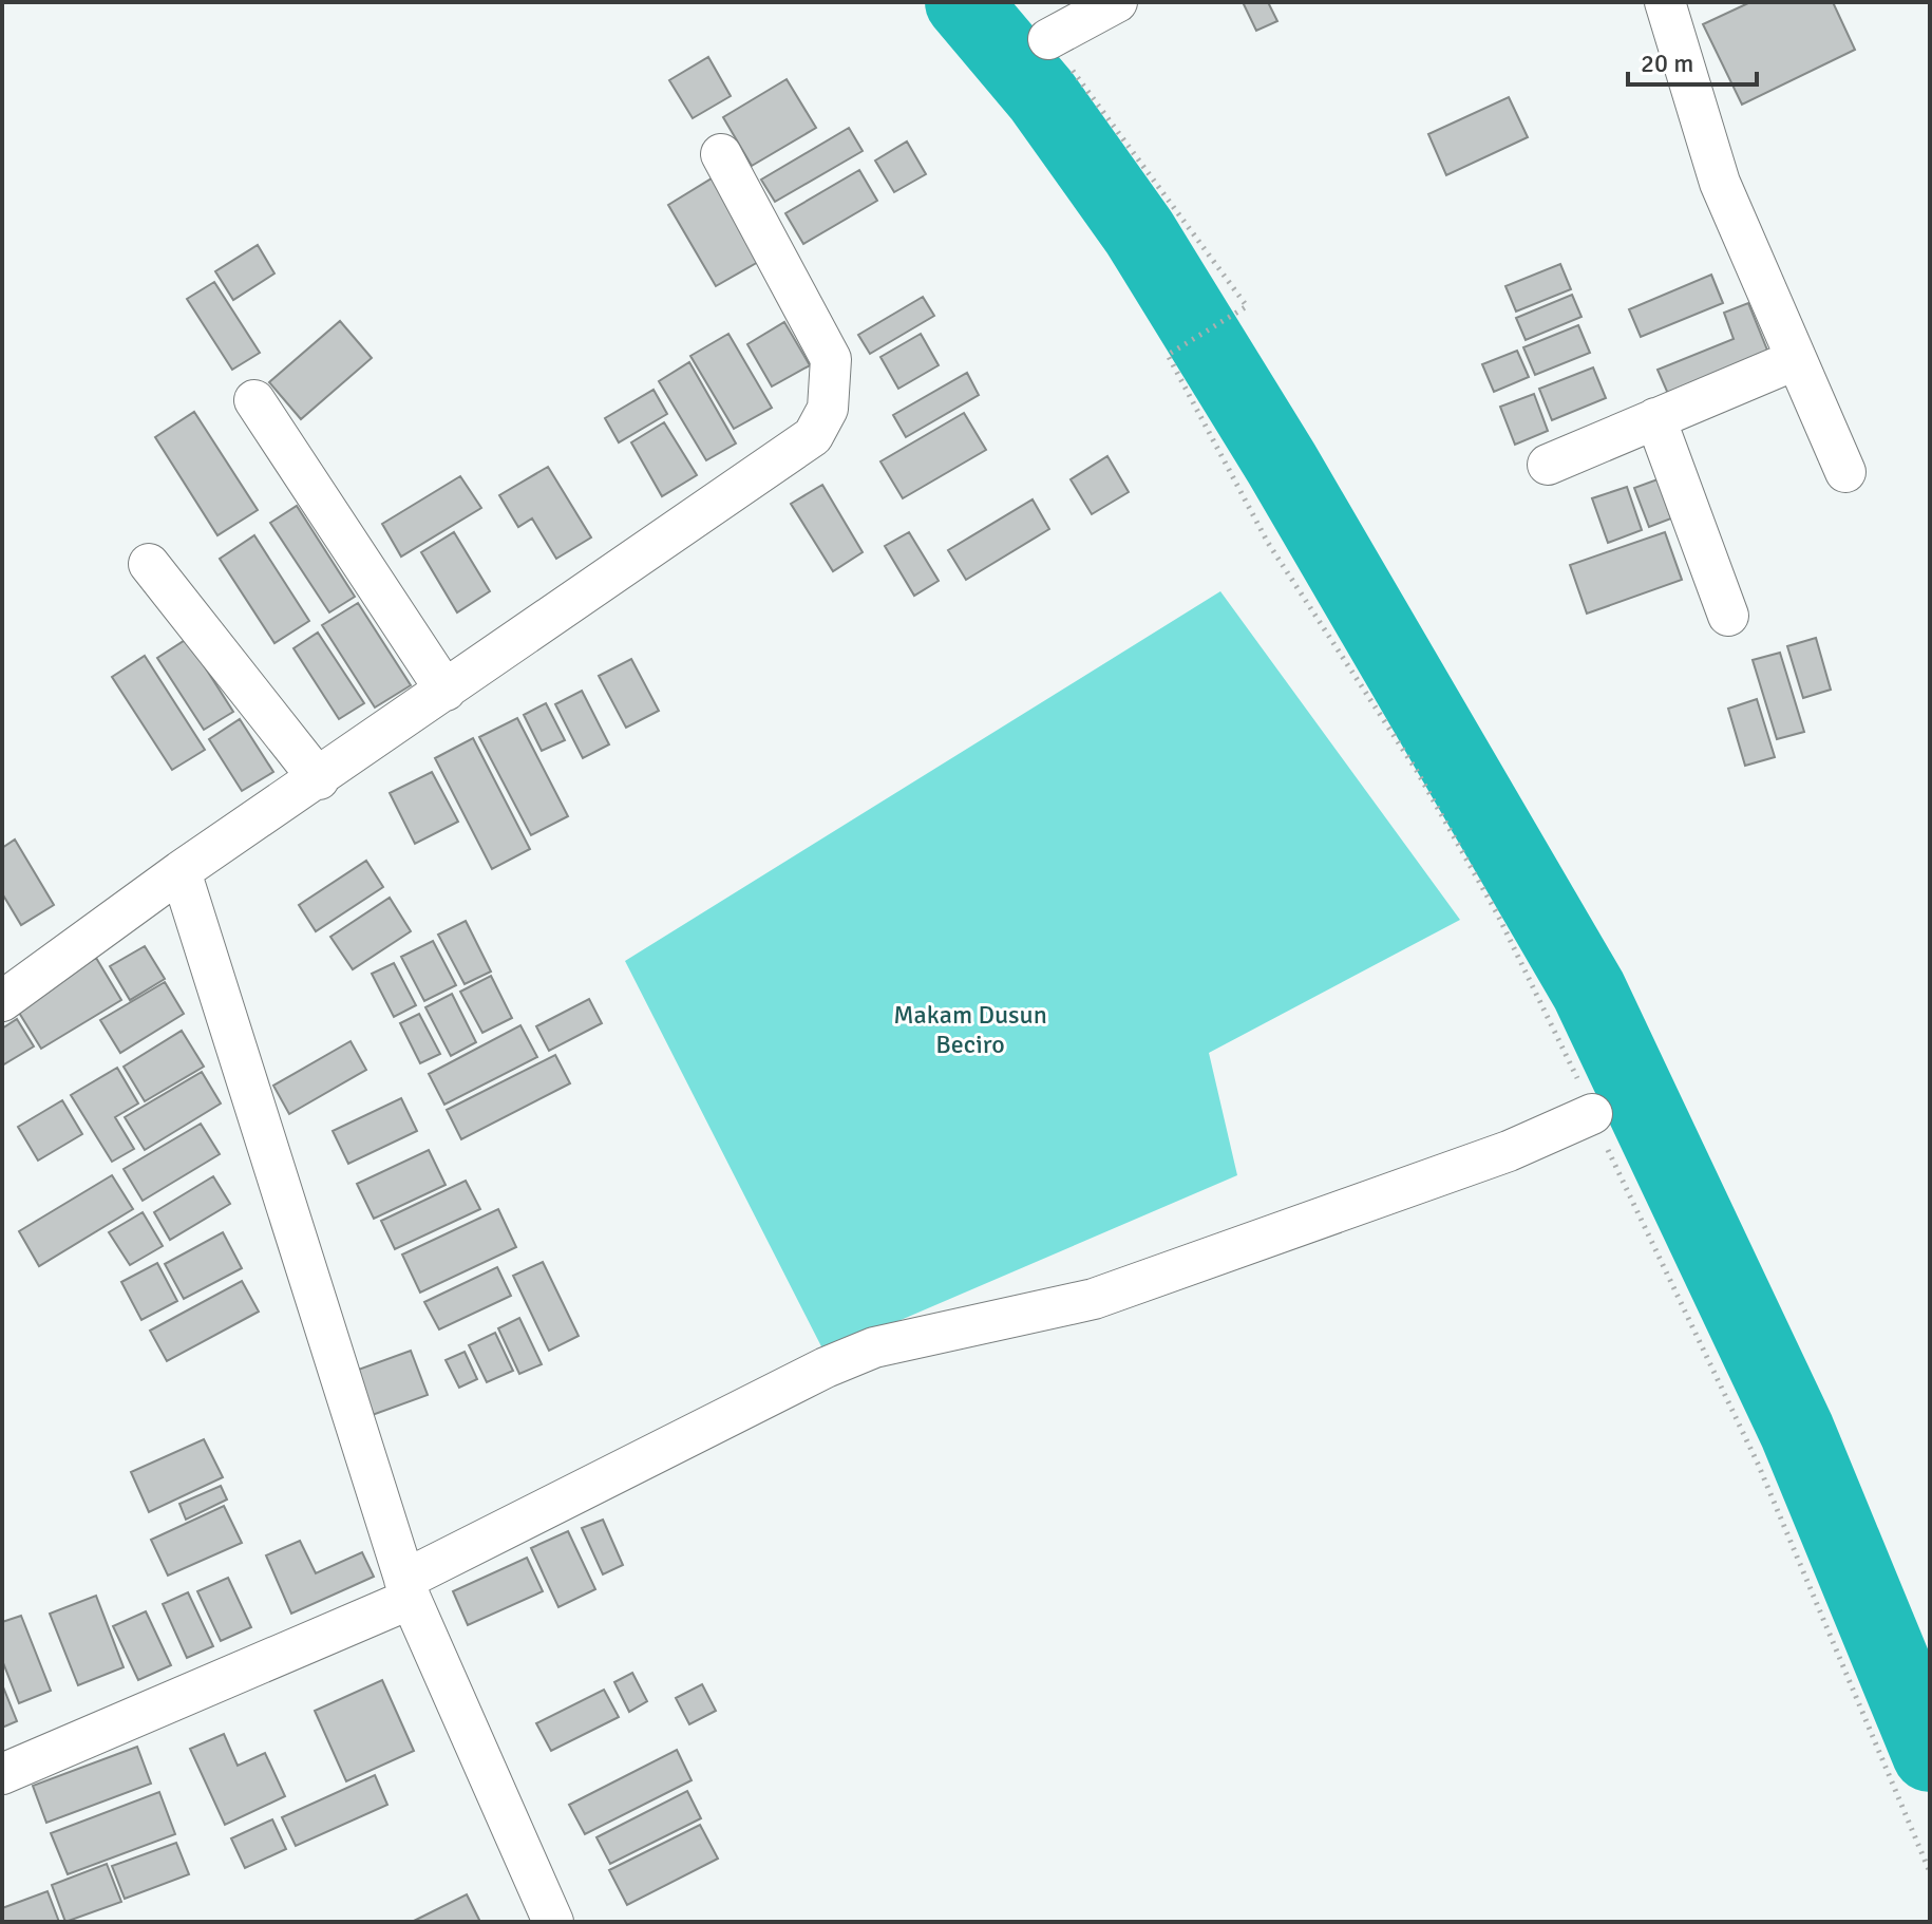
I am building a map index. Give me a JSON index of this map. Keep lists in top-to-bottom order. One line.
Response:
{"parks":["Makam Dusun Beciro"],"scale_bar":"20 m"}
